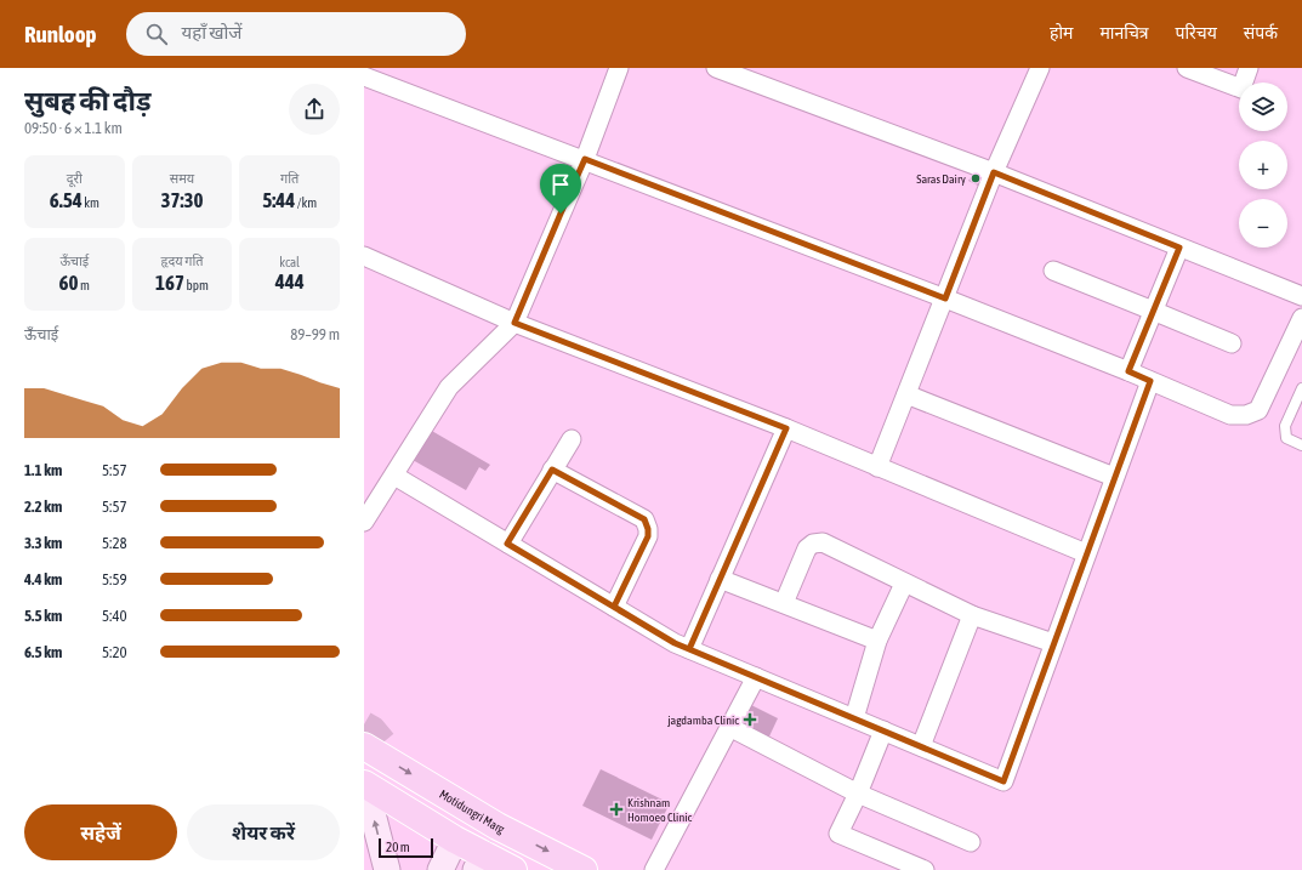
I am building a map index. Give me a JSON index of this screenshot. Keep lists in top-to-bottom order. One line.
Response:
{"streets":{"main road":["Motidungri Marg"]},"places":{"other":["Saras Dairy"],"health":["jagdamba Clinic","Krishnam Homoeo Clinic"]},"scale_bar":"20 m","page":{"header":"Runloop","search":"यहाँ खोजें","nav":["होम","मानचित्र","परिचय","संपर्क"],"heading":["सुबह की दौड़","09:50 · 6 × 1.1 km"],"map_buttons":["+","−"],"stats":[["दूरी","6.54 km"],["समय","37:30"],["गति","5:44 /km"],["ऊँचाई","60 m"],["हृदय गति","167 bpm"],["kcal","444"]],"chart":["ऊँचाई","89–99 m"],"list":[{"name":"1.1 km","note":"5:57"},{"name":"2.2 km","note":"5:57"},{"name":"3.3 km","note":"5:28"},{"name":"4.4 km","note":"5:59"},{"name":"5.5 km","note":"5:40"},{"name":"6.5 km","note":"5:20"}],"buttons":["सहेजें","शेयर करें"],"scale":"20 m"}}
